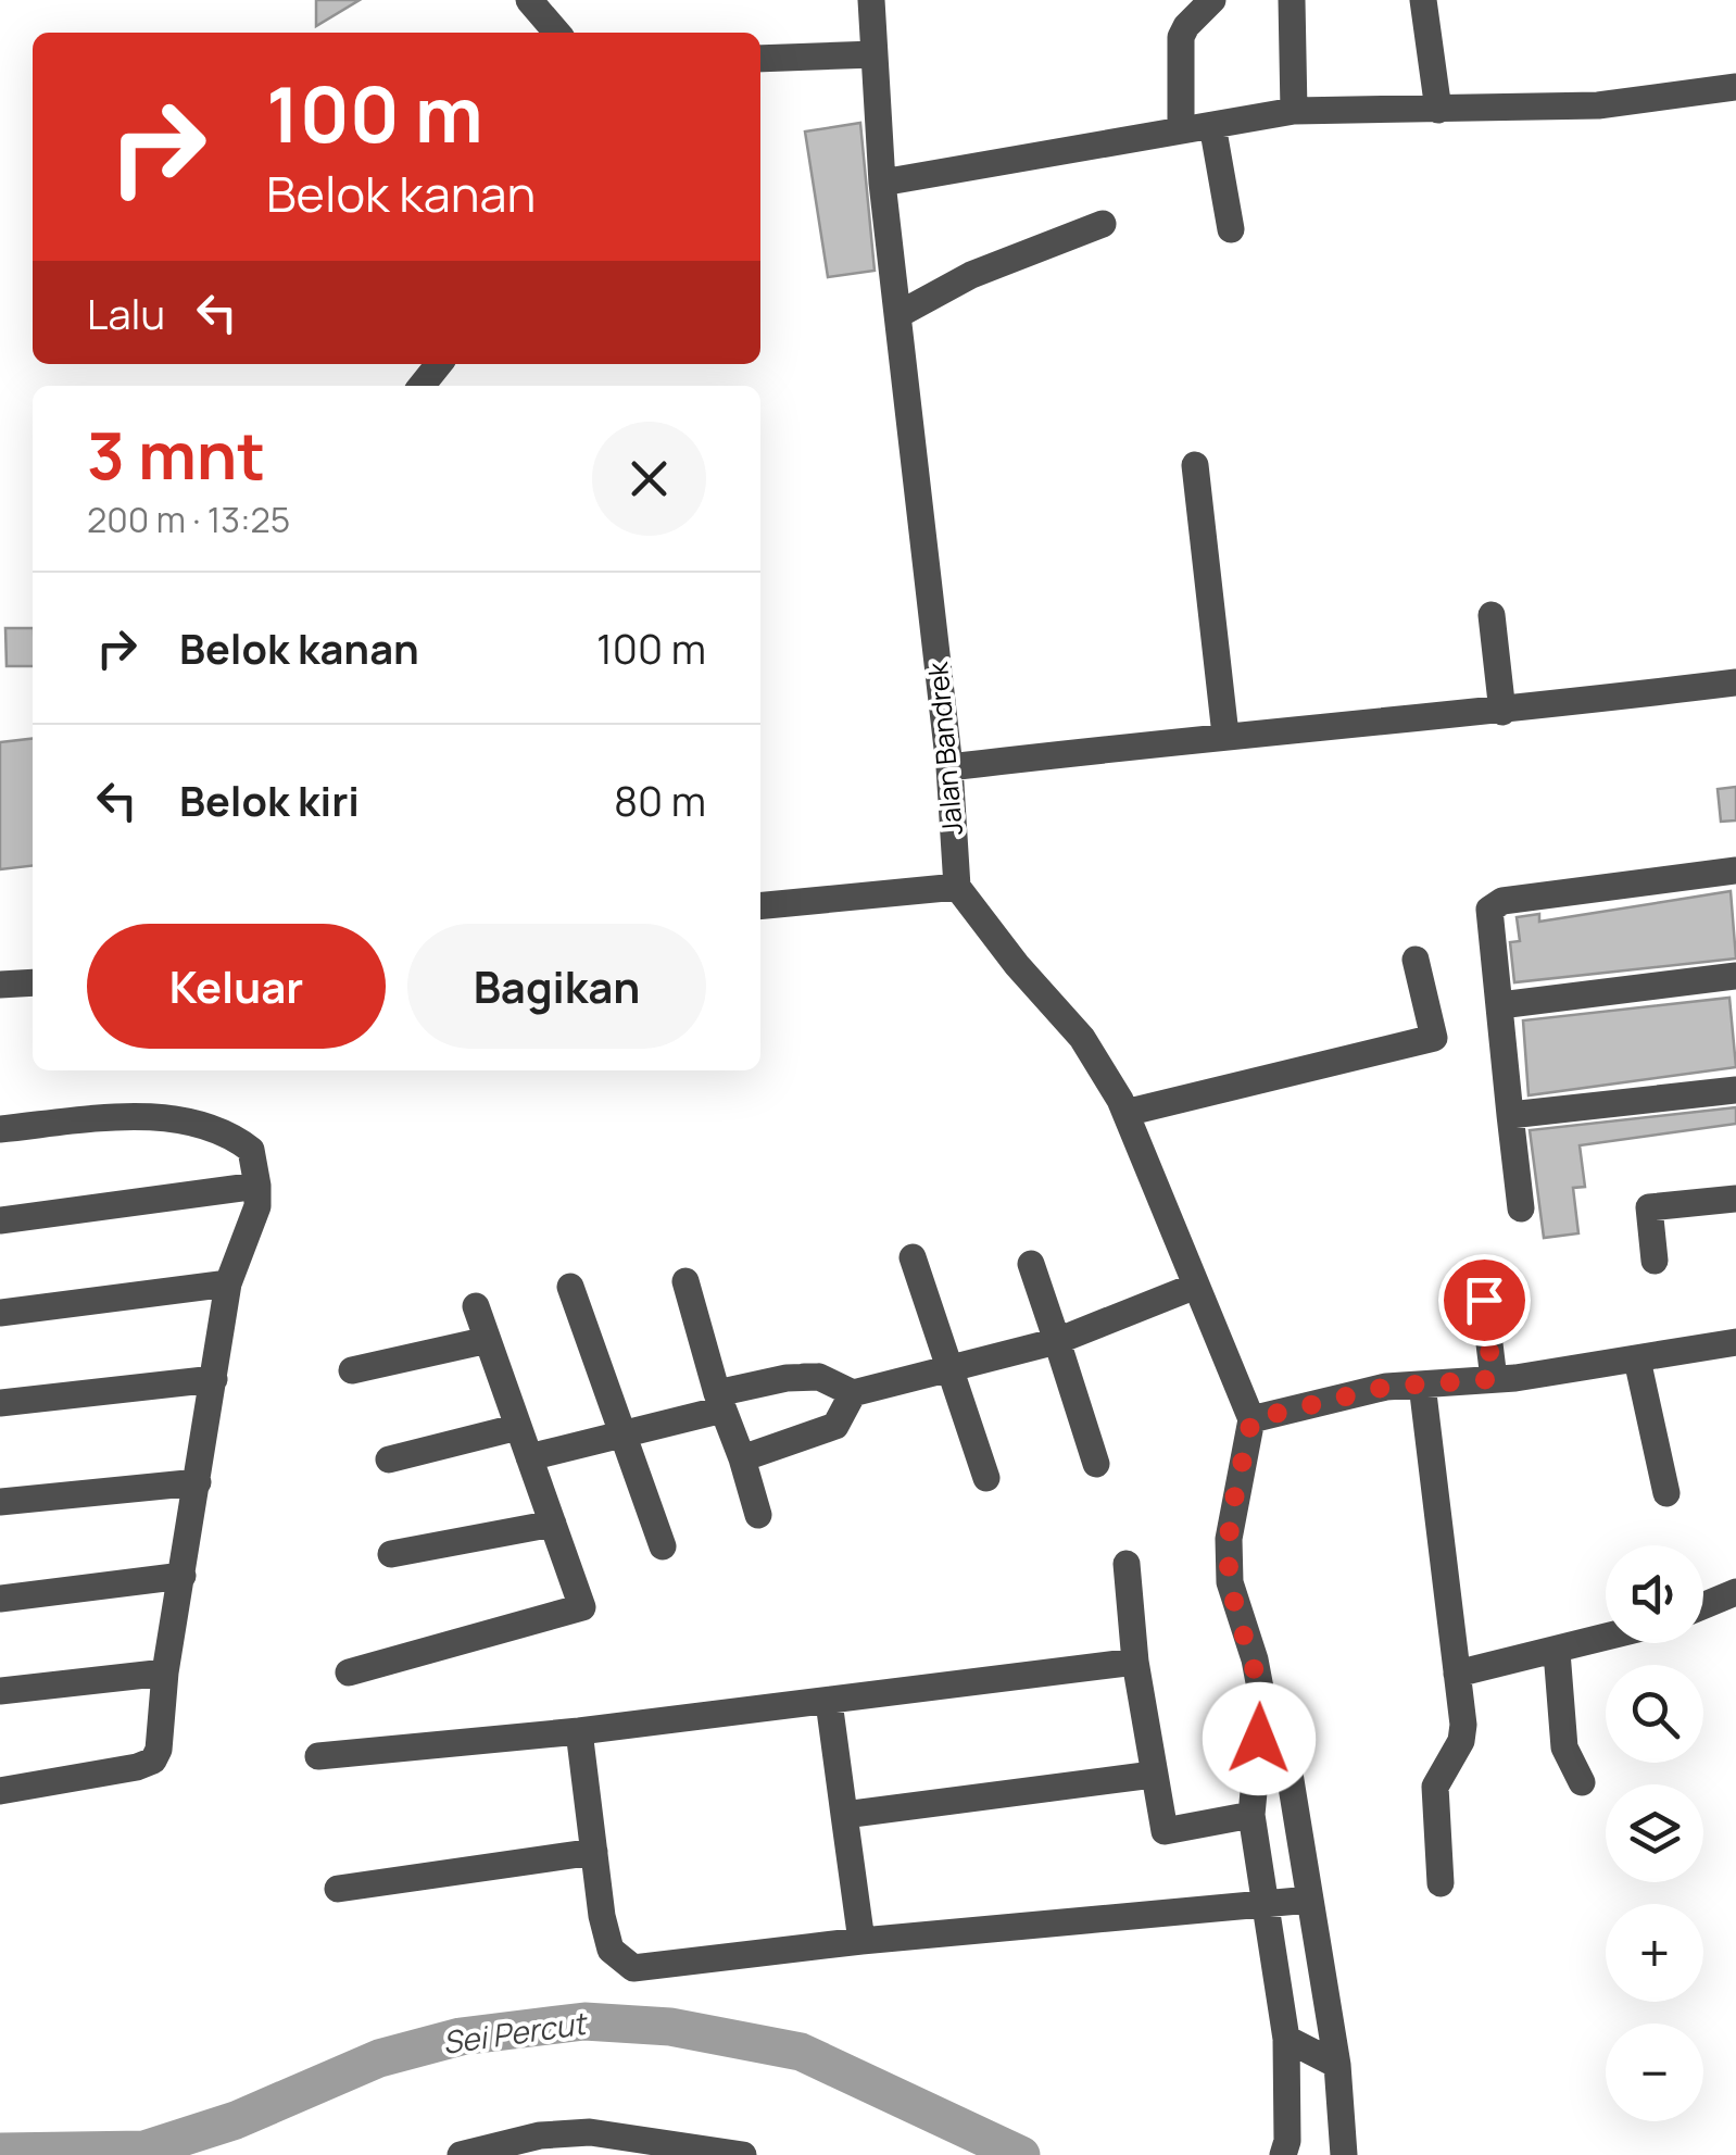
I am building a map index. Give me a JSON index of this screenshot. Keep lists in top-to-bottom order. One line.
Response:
{"streets":{"street":["Jalan Bandrek"]},"water":["Sei Percut"],"page":{"turn":["100 m","Belok kanan"],"then":"Lalu","heading":["3 mnt","200 m · 13:25"],"list":[{"name":"Belok kanan","value":"100 m"},{"name":"Belok kiri","value":"80 m"}],"buttons":["Keluar","Bagikan"],"map_buttons":["+","−"]}}
